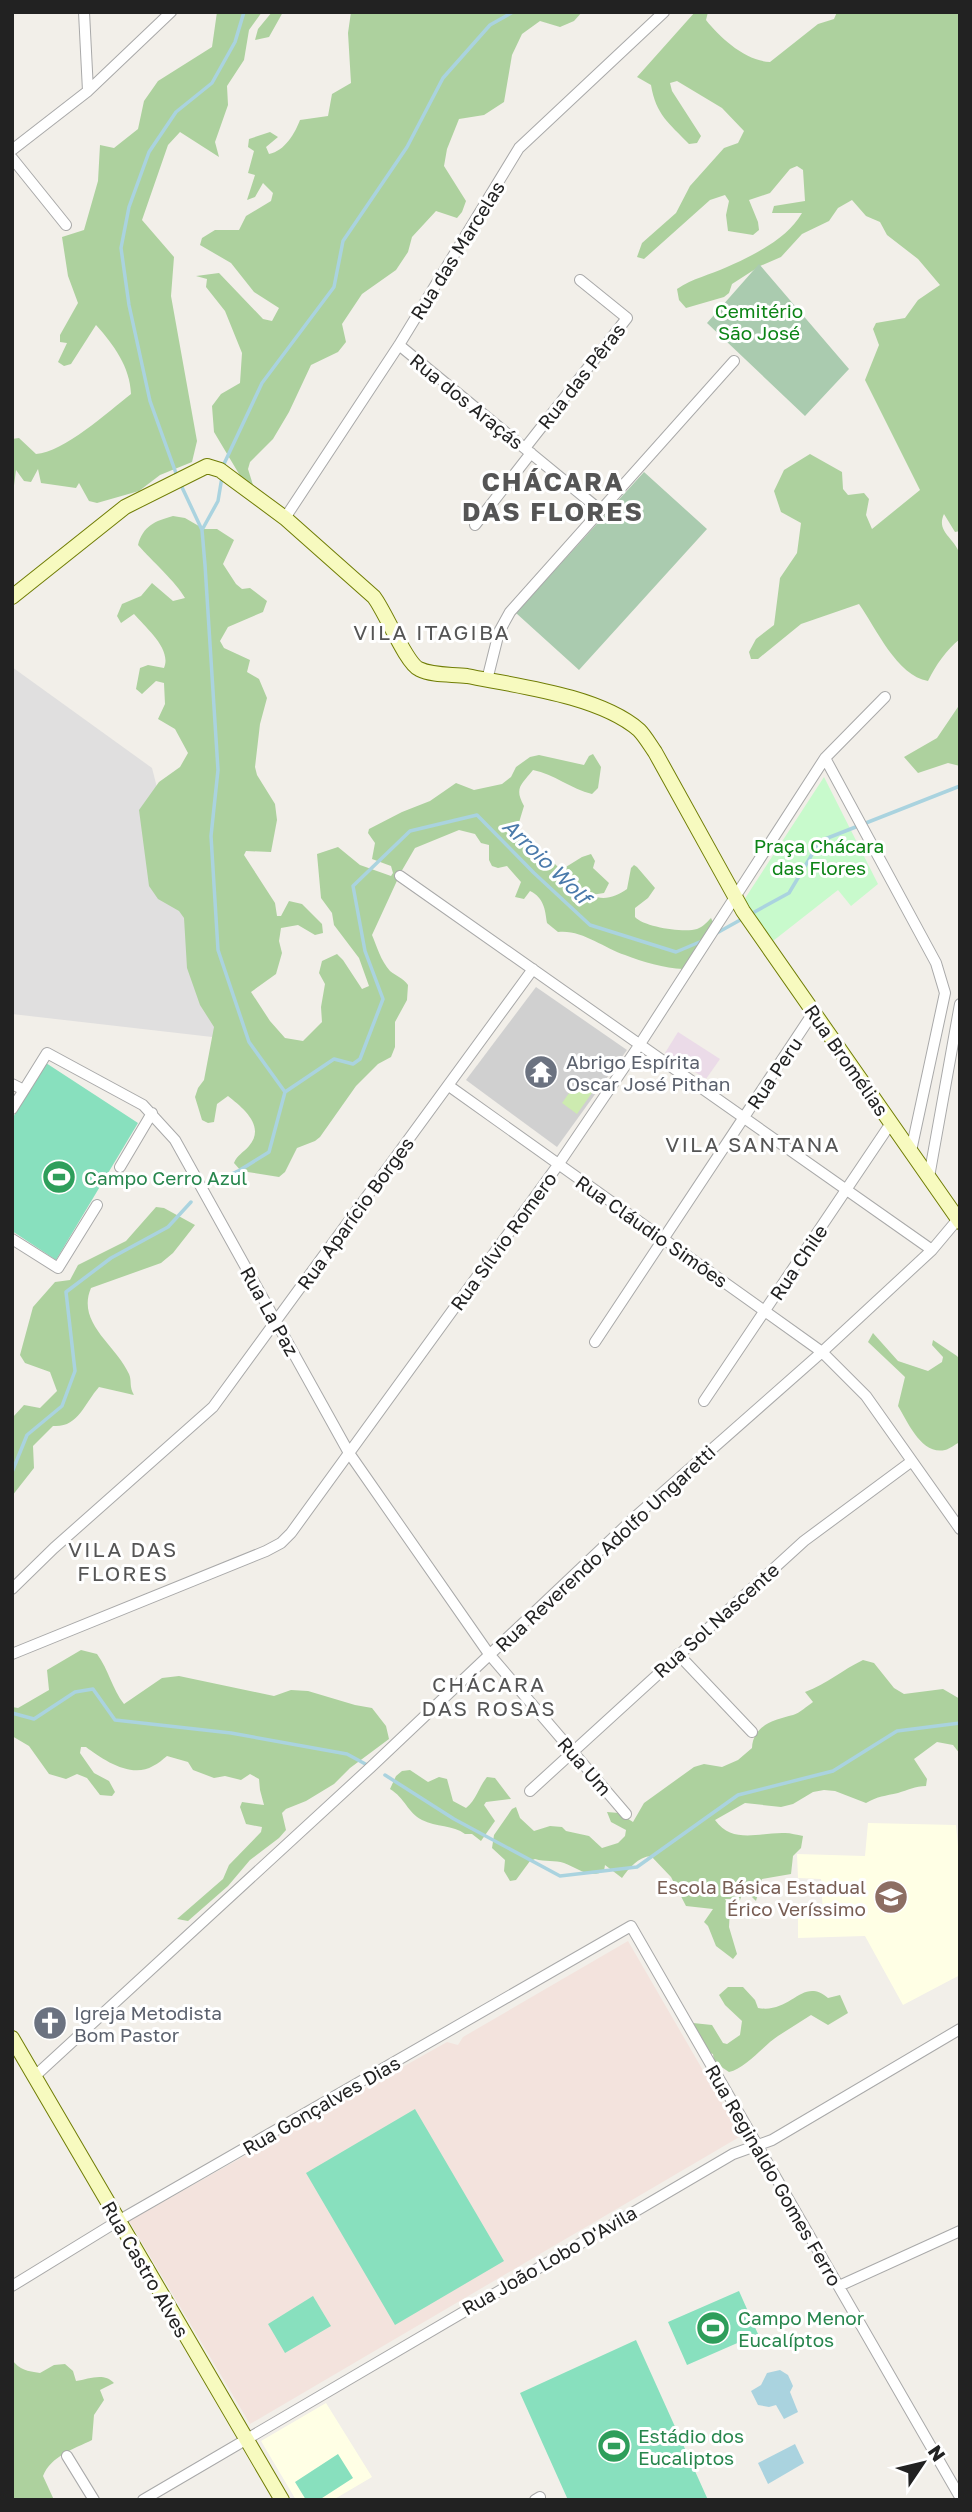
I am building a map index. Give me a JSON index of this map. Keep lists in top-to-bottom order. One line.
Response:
{"streets":{"street":["Rua das Marcelas","Rua das Pêras","Rua dos Araçás","Rua Bromélias","Rua Peru","Rua Aparício Borges","Rua Cláudio Simões","Rua Sílvio Romero","Rua Chile","Rua La Paz","Rua Reverendo Adolfo Ungaretti","Rua Sol Nascente","Rua Um","Rua Gonçalves Dias","Rua Reginaldo Gomes Ferro","Rua João Lobo D'Avila","Rua Castro Alves"]},"crossings":[["Rua das Marcelas","Rua dos Araçás"],["Rua das Marcelas","Rua Bromélias"],["Rua das Pêras","Rua dos Araçás"],["Rua Bromélias","Rua Peru"],["Rua Bromélias","Rua Sílvio Romero"],["Rua Bromélias","Rua Chile"],["Rua Bromélias","Rua Reverendo Adolfo Ungaretti"],["Rua Peru","Rua Cláudio Simões"],["Rua Aparício Borges","Rua Cláudio Simões"],["Rua Aparício Borges","Rua La Paz"],["Rua Cláudio Simões","Rua Sílvio Romero"],["Rua Cláudio Simões","Rua Chile"],["Rua Cláudio Simões","Rua Reverendo Adolfo Ungaretti"],["Rua Cláudio Simões","Rua Sol Nascente"],["Rua Sílvio Romero","Rua La Paz"],["Rua La Paz","Rua Reverendo Adolfo Ungaretti"],["Rua La Paz","Rua Um"],["Rua Reverendo Adolfo Ungaretti","Rua Um"],["Rua Reverendo Adolfo Ungaretti","Rua Castro Alves"],["Rua Sol Nascente","Rua Um"],["Rua Gonçalves Dias","Rua Reginaldo Gomes Ferro"],["Rua Gonçalves Dias","Rua Castro Alves"],["Rua Reginaldo Gomes Ferro","Rua João Lobo D'Avila"],["Rua João Lobo D'Avila","Rua Castro Alves"]],"districts":["CHÁCARA DAS FLORES","VILA ITAGIBA","VILA SANTANA","VILA DAS FLORES","CHÁCARA DAS ROSAS"],"water":["Arroio Wolf"],"parks":["Cemitério São José","Praça Chácara das Flores"],"places":{"temple":["Abrigo Espírita Oscar José Pithan"],"sports":["Campo Cerro Azul","Campo Menor Eucalíptos","Estádio dos Eucaliptos"],"school or university":["Escola Básica Estadual Érico Veríssimo"],"church":["Igreja Metodista Bom Pastor"]},"north":"top right"}
